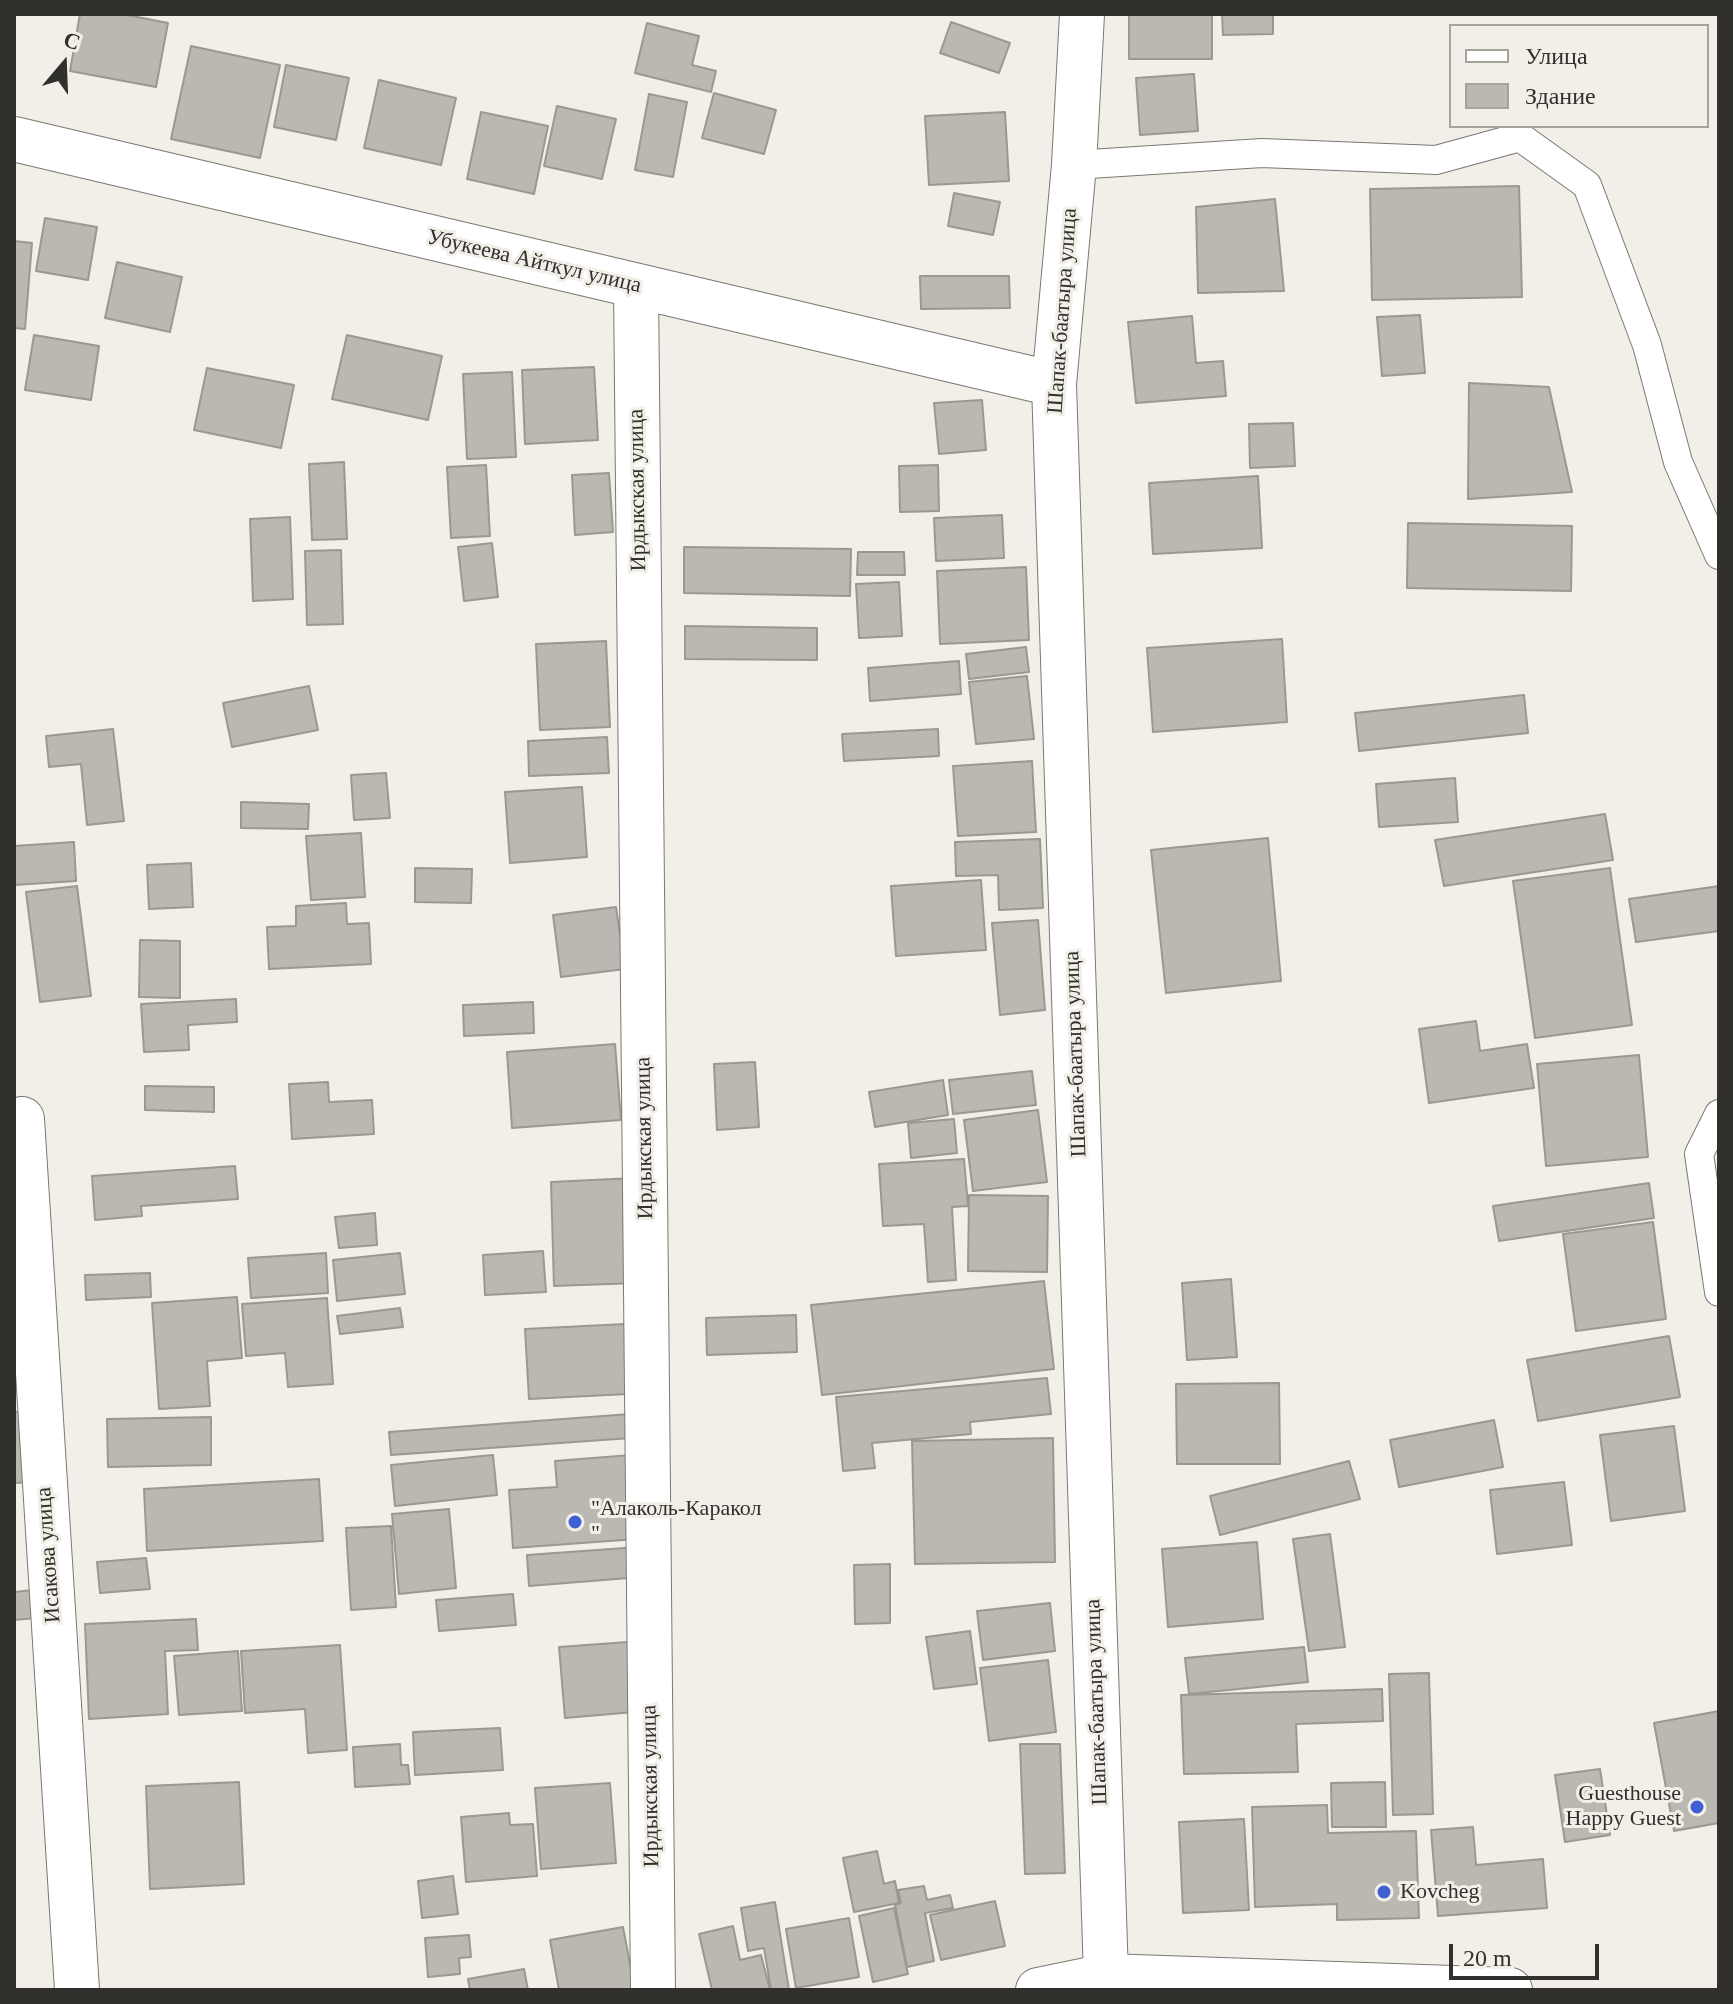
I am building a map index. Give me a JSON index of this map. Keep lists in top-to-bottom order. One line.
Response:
{"streets":{"street":["Убукеева Айткул улица","Шапак-баатыра улица","Ирдыкская улица","Исакова улица"]},"crossings":[["Убукеева Айткул улица","Шапак-баатыра улица"],["Убукеева Айткул улица","Ирдыкская улица"]],"places":["\"Алаколь-Каракол \"","Guesthouse Happy Guest","Kovcheg"],"legend":["Улица","Здание"],"scale_bar":"20 m","north":"top"}
